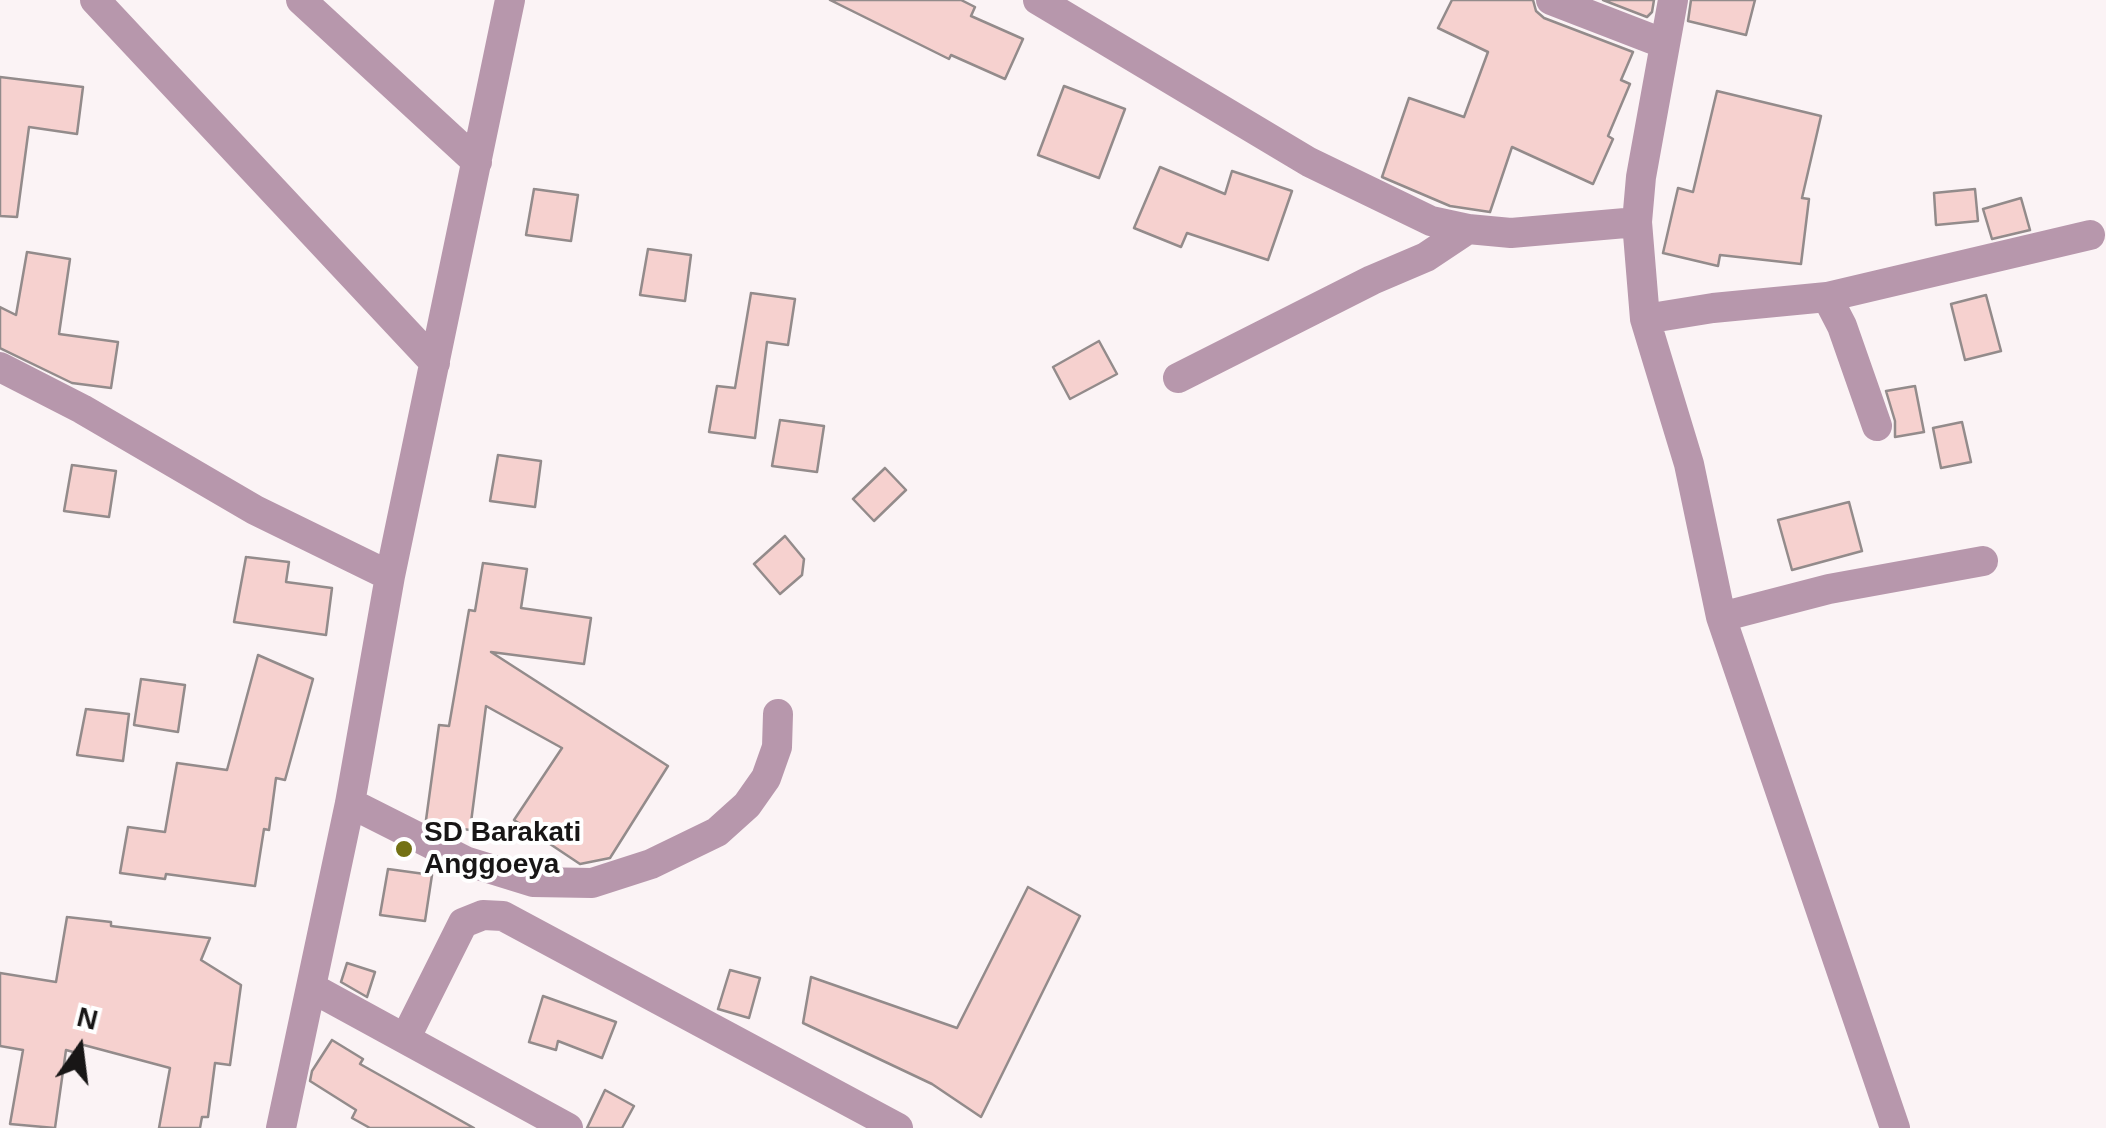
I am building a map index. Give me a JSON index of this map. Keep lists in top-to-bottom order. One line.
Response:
{"places":["SD Barakati Anggoeya"],"north":"top"}
